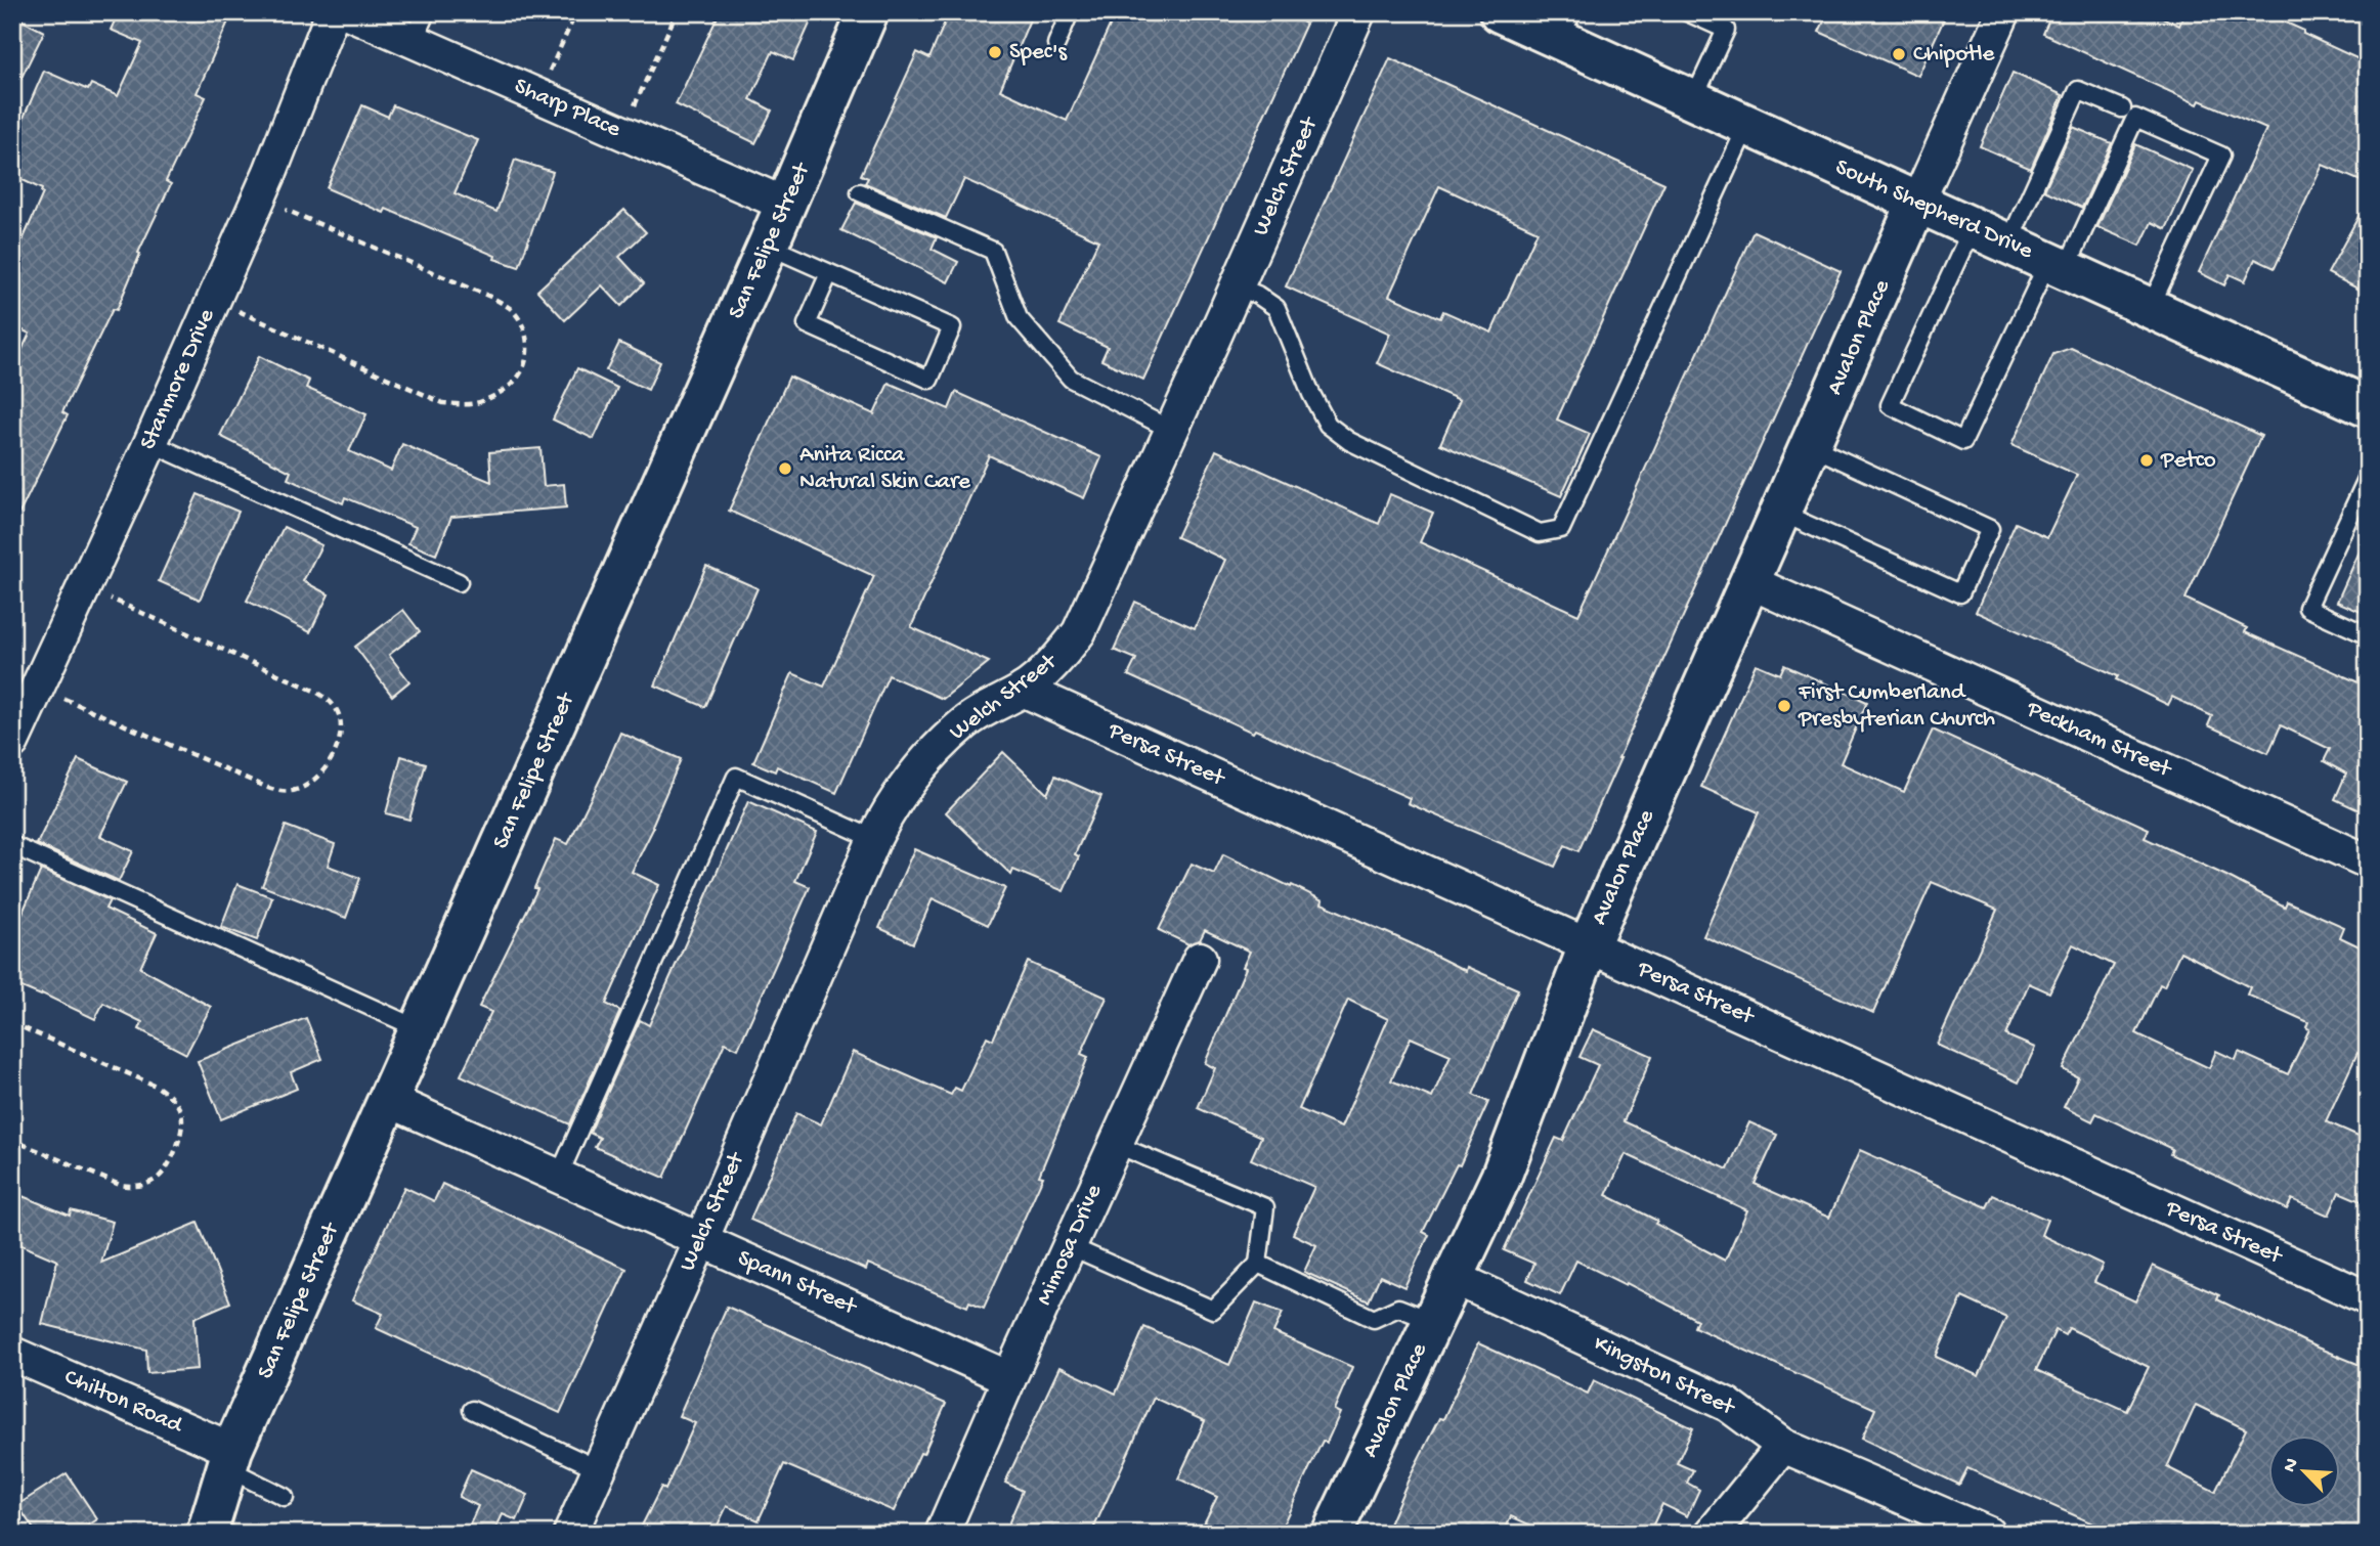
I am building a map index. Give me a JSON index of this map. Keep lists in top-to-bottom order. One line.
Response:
{"streets":{"street":["Sharp Place","Welch Street","South Shepherd Drive","San Felipe Street","Avalon Place","Stanmore Drive","Peckham Street","Persa Street","Mimosa Drive","Spann Street","Kingston Street","Chilton Road"]},"crossings":[["Sharp Place","San Felipe Street"],["Welch Street","Persa Street"],["Welch Street","Spann Street"],["South Shepherd Drive","Avalon Place"],["San Felipe Street","Spann Street"],["San Felipe Street","Chilton Road"],["Avalon Place","Peckham Street"],["Avalon Place","Persa Street"],["Avalon Place","Kingston Street"],["Mimosa Drive","Spann Street"]],"places":["Spec's","Chipotle","Petco","Anita Ricca Natural Skin Care","First Cumberland Presbyterian Church"],"north":"top left"}
